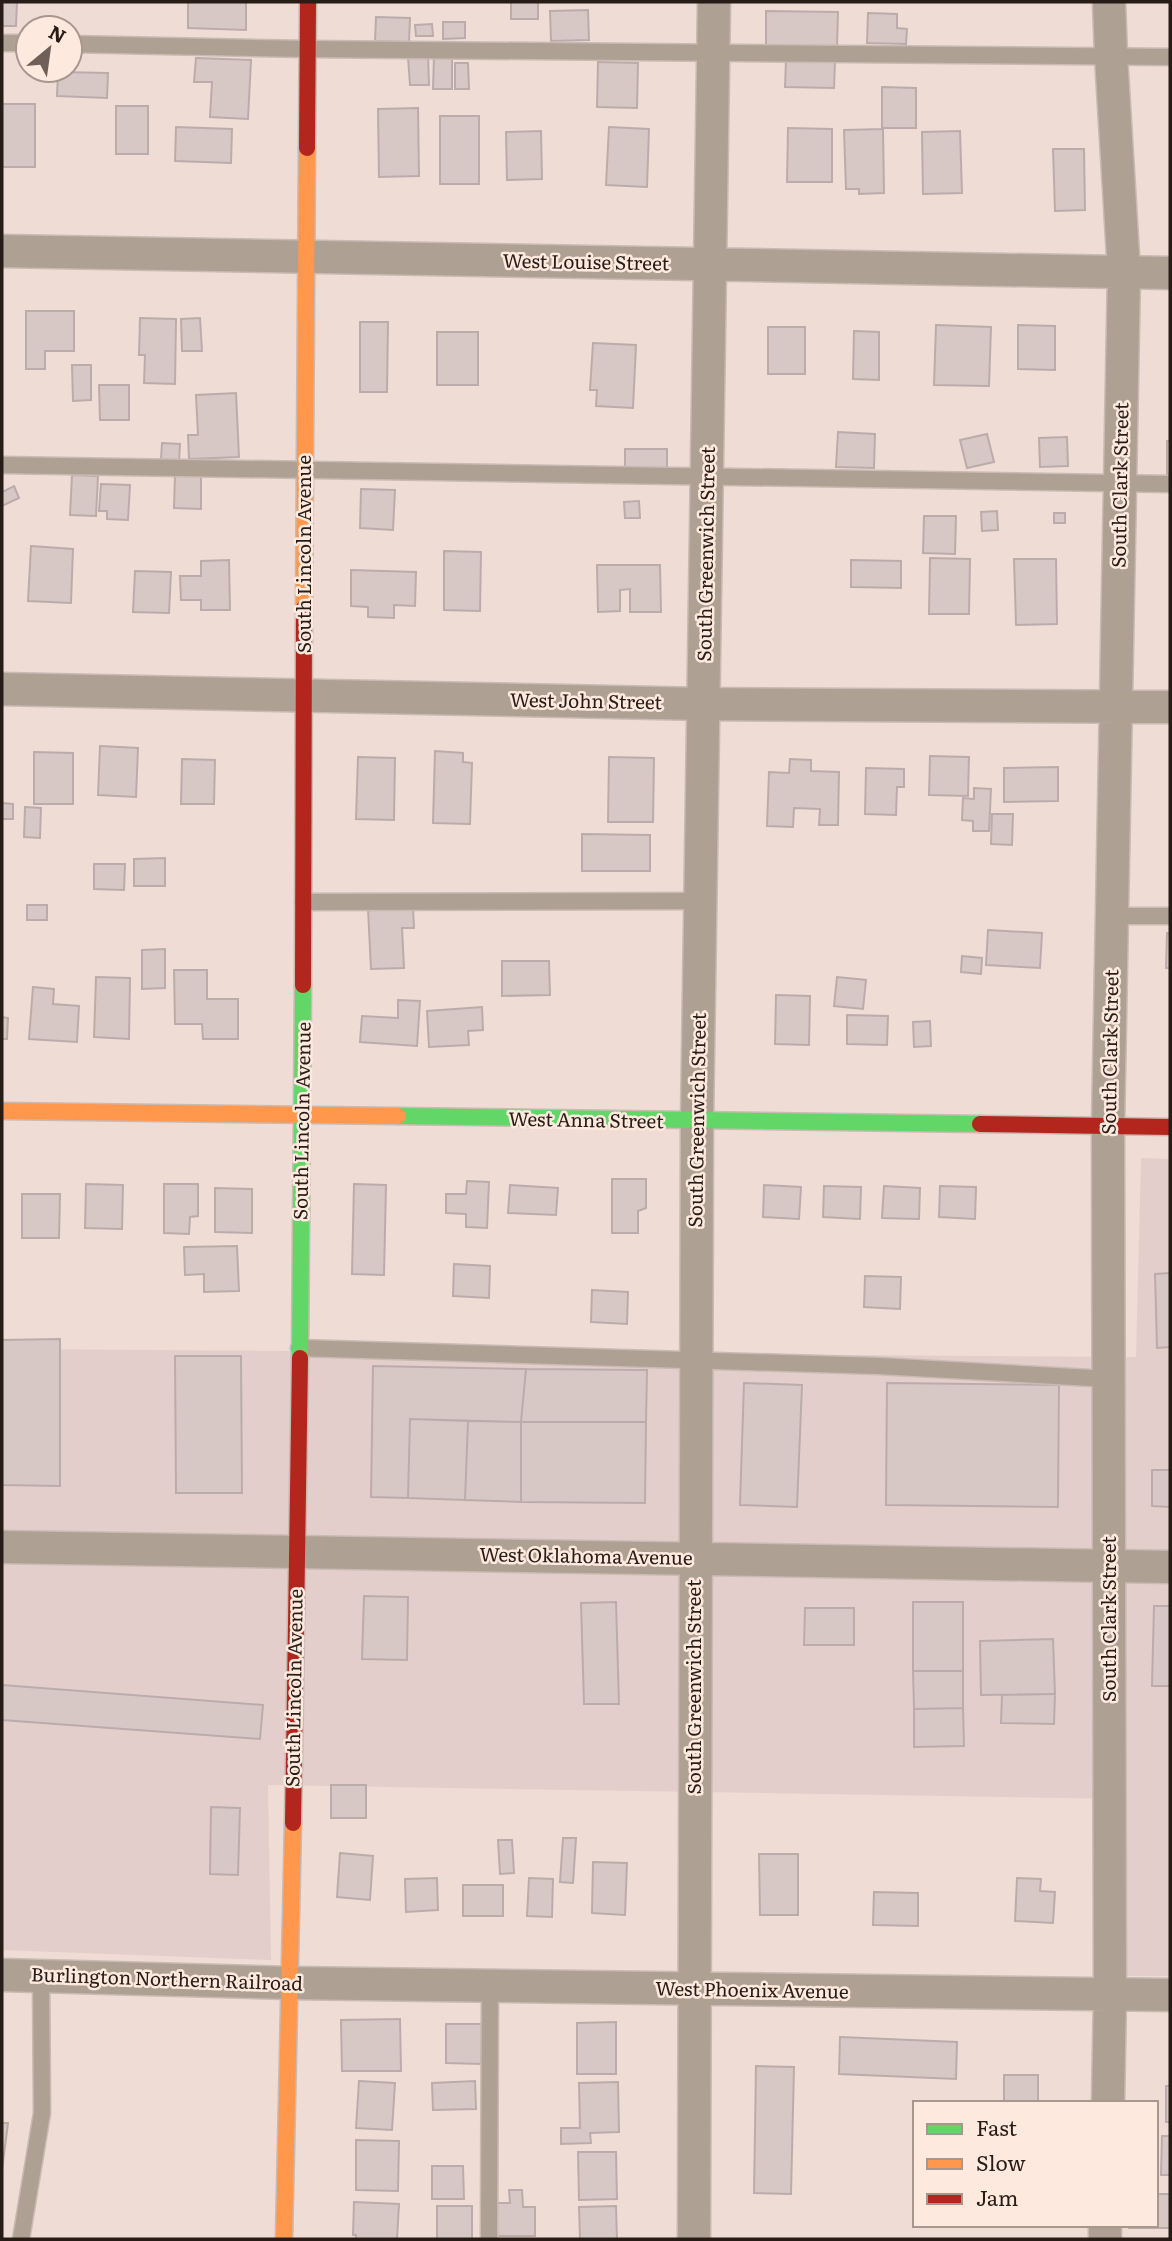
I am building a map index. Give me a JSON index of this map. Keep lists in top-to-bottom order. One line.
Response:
{"streets":{"street":["West Louise Street","South Clark Street","South Lincoln Avenue","South Greenwich Street","West John Street","West Anna Street","West Oklahoma Avenue","Burlington Northern Railroad","West Phoenix Avenue"]},"crossings":[["West Louise Street","South Clark Street"],["West Louise Street","South Lincoln Avenue"],["West Louise Street","South Greenwich Street"],["South Clark Street","West John Street"],["South Clark Street","West Anna Street"],["South Clark Street","West Oklahoma Avenue"],["South Clark Street","West Phoenix Avenue"],["South Lincoln Avenue","West John Street"],["South Lincoln Avenue","West Anna Street"],["South Lincoln Avenue","West Oklahoma Avenue"],["South Lincoln Avenue","Burlington Northern Railroad"],["South Greenwich Street","West John Street"],["South Greenwich Street","West Anna Street"],["South Greenwich Street","West Oklahoma Avenue"],["South Greenwich Street","West Phoenix Avenue"],["Burlington Northern Railroad","West Phoenix Avenue"]],"legend":["Fast","Slow","Jam"],"north":"top right"}
